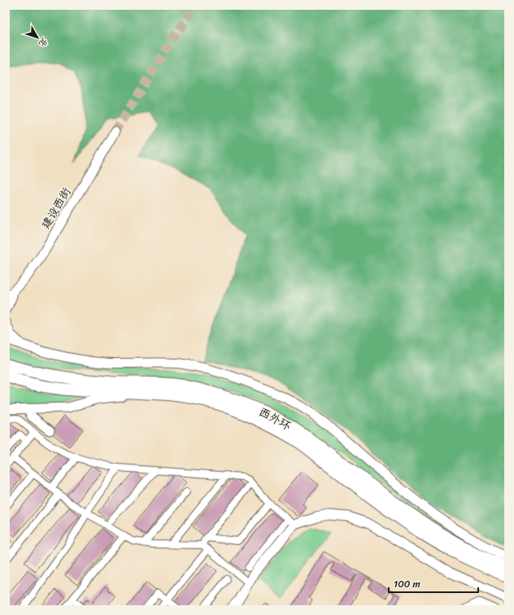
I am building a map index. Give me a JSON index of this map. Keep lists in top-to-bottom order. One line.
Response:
{"streets":{"highway":["西外环"],"main road":["建设西街"]},"scale_bar":"100 m","north":"bottom right"}
